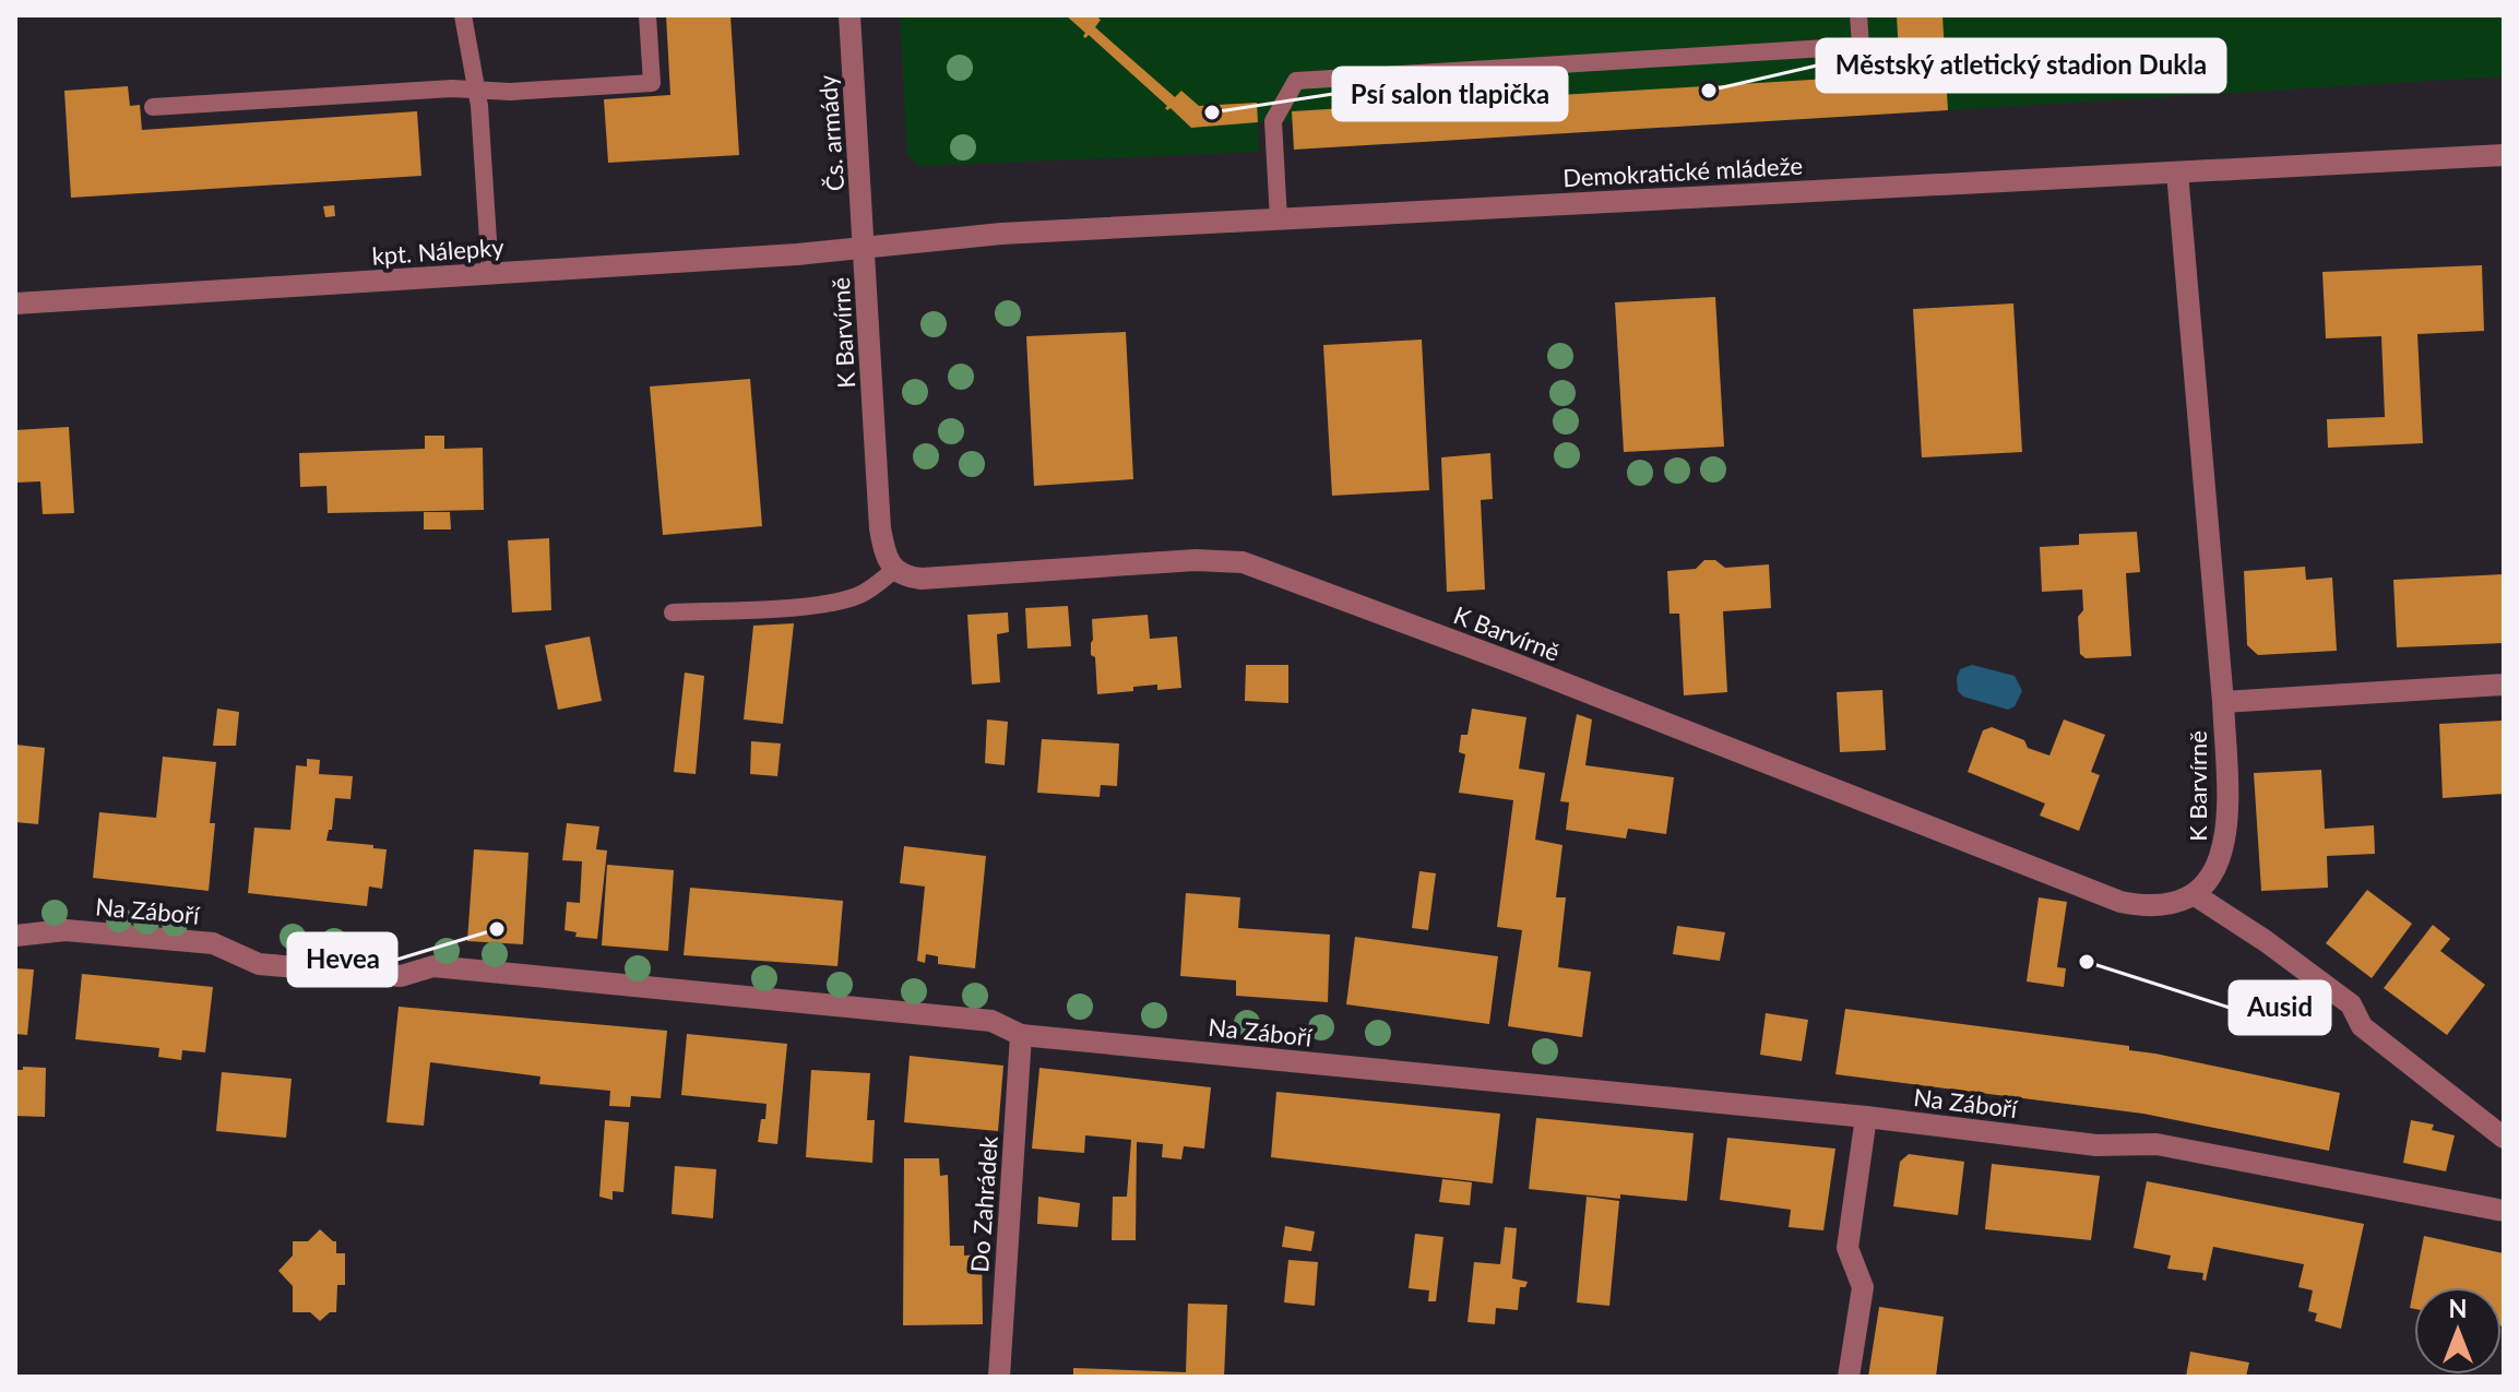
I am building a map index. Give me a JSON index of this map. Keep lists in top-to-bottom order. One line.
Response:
{"streets":{"street":["Čs. armády","Demokratické mládeže","kpt. Nálepky","K Barvírně","Na Záboří","Do Zahrádek"]},"crossings":[["Čs. armády","Demokratické mládeže"],["Čs. armády","kpt. Nálepky"],["Čs. armády","K Barvírně"],["Demokratické mládeže","kpt. Nálepky"],["Demokratické mládeže","K Barvírně"],["kpt. Nálepky","K Barvírně"],["Na Záboří","Do Zahrádek"]],"places":["Městský atletický stadion Dukla","Psí salon tlapička","Hevea","Ausid"],"north":"top"}
